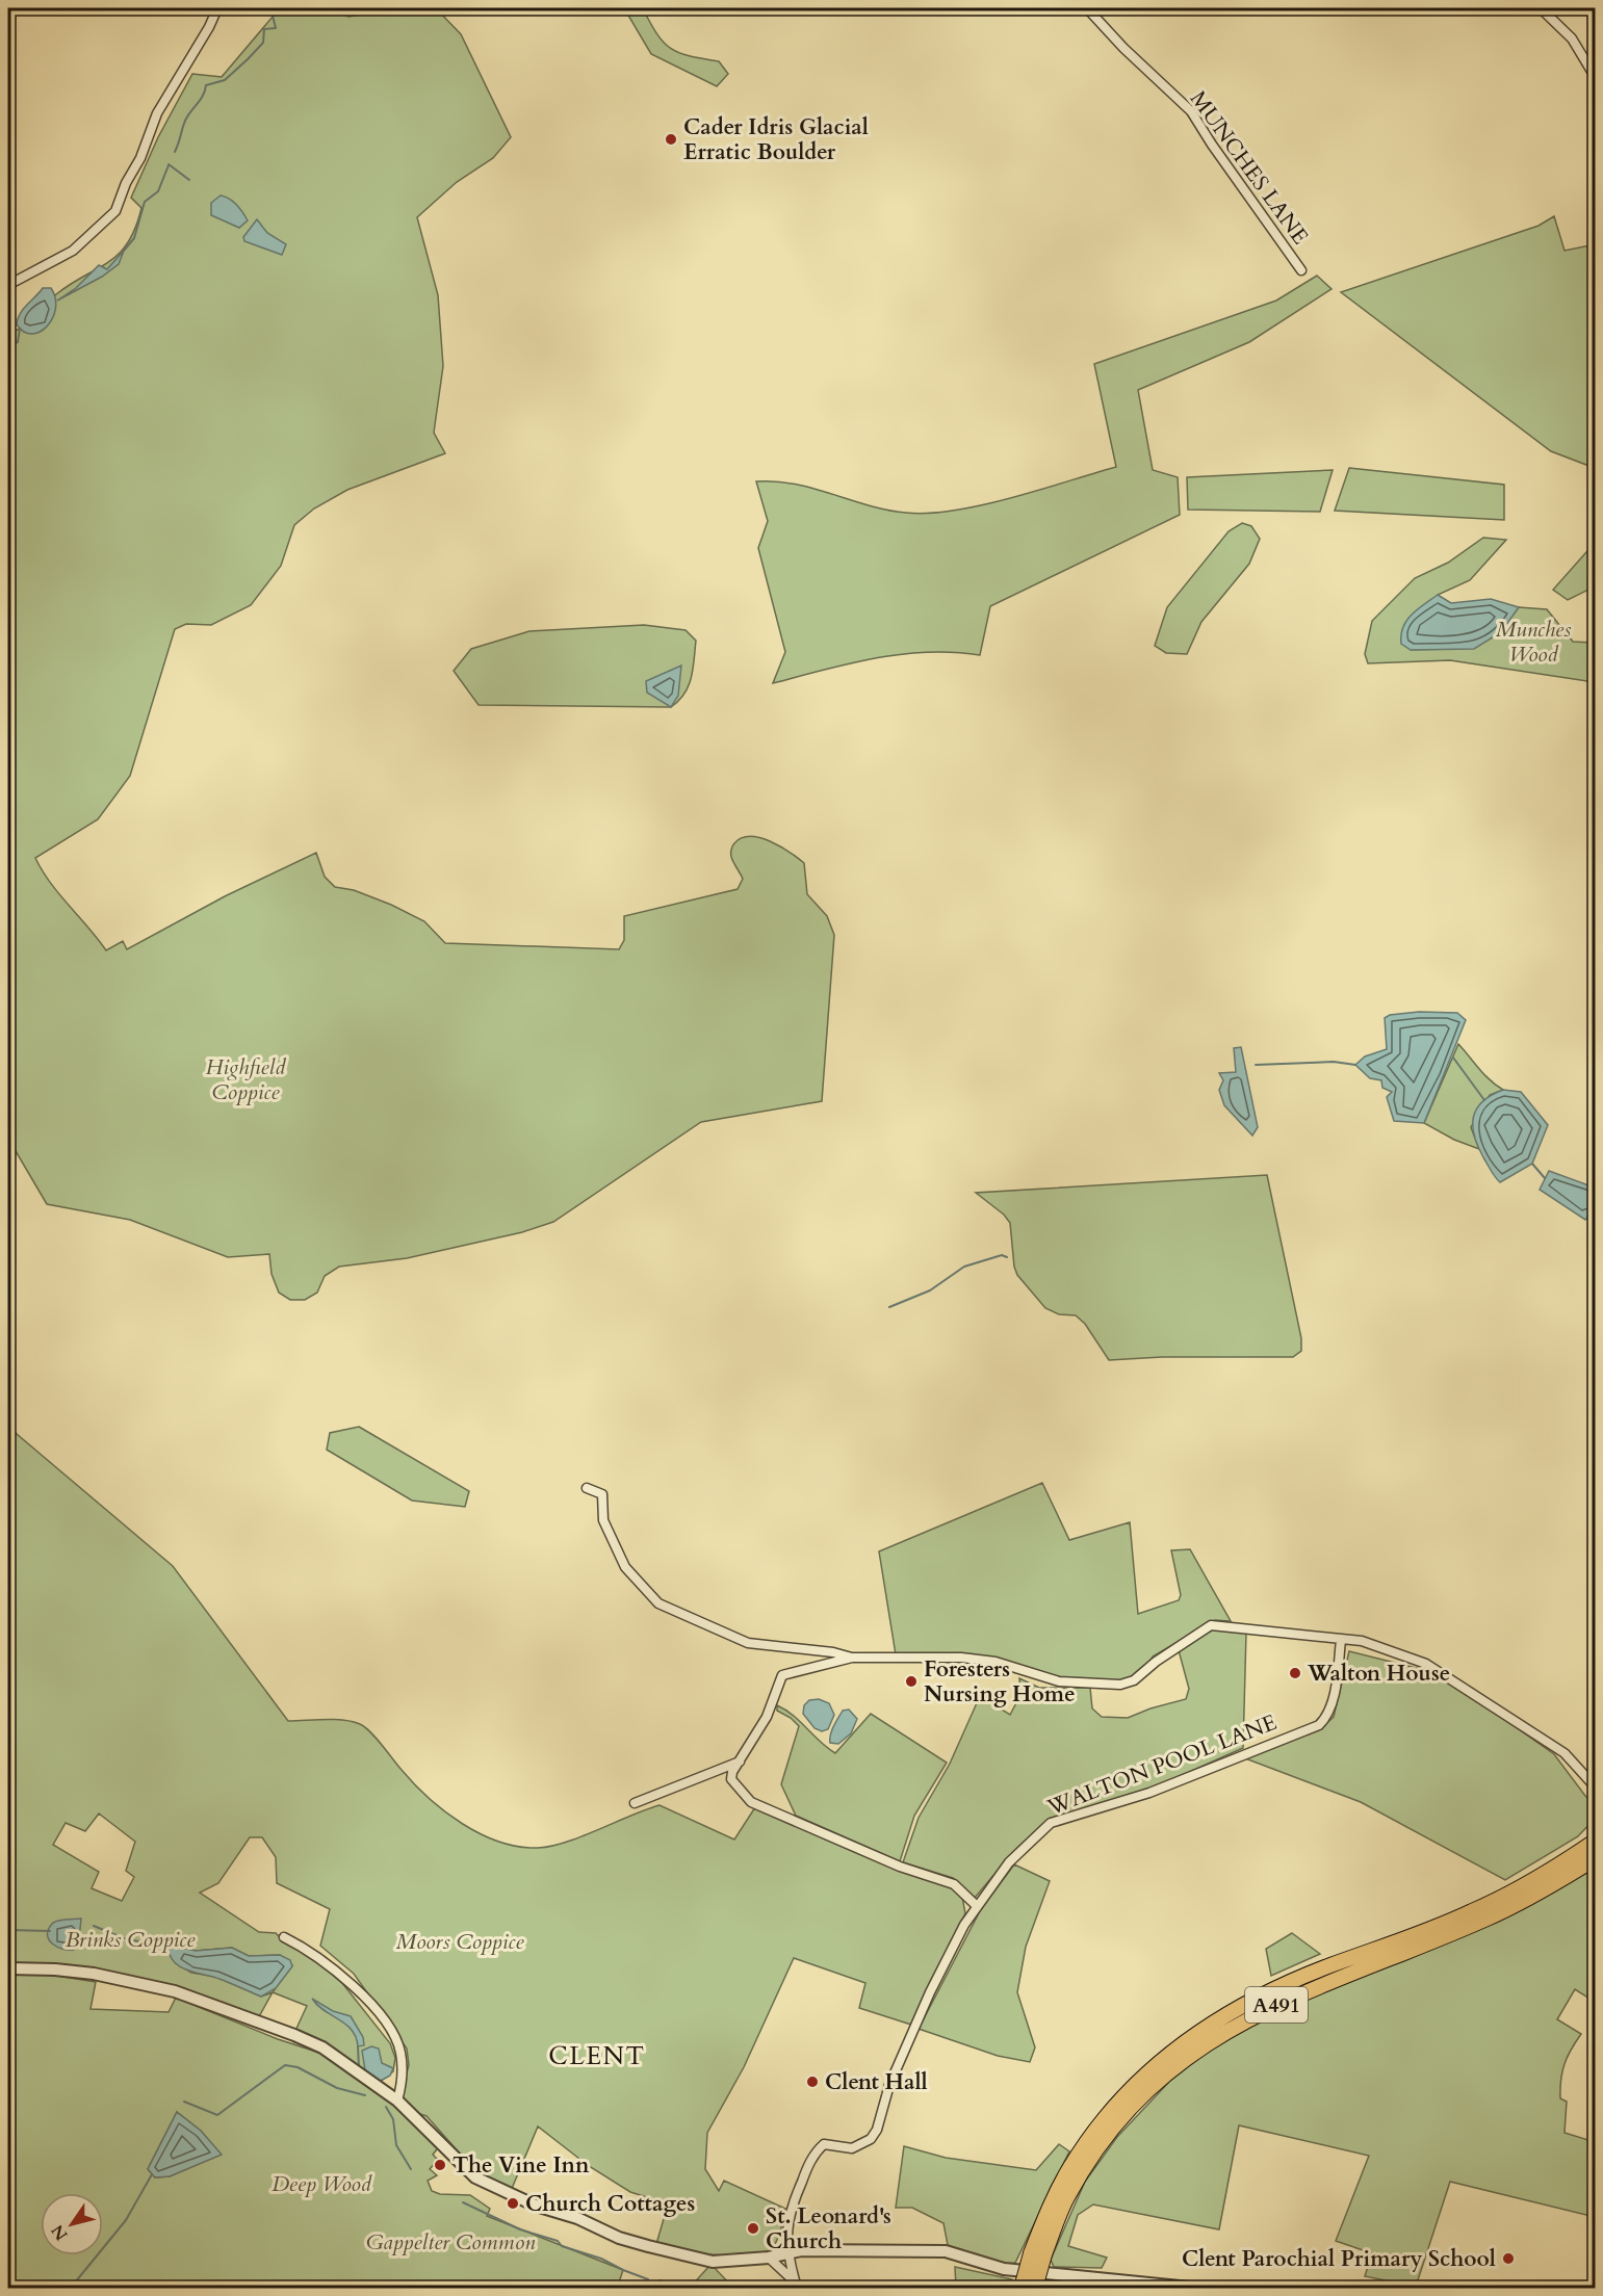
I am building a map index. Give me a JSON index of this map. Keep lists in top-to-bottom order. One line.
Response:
{"streets":{"highway":["A491"],"street":["MUNCHES LANE","WALTON POOL LANE"]},"districts":["CLENT"],"parks":["Munches Wood","Highfield Coppice","Brinks Coppice","Moors Coppice","Deep Wood","Gappelter Common"],"places":["Cader Idris Glacial Erratic Boulder","Walton House","Foresters Nursing Home","Clent Hall","The Vine Inn","Church Cottages","St. Leonard's Church","Clent Parochial Primary School"],"north":"bottom left"}
